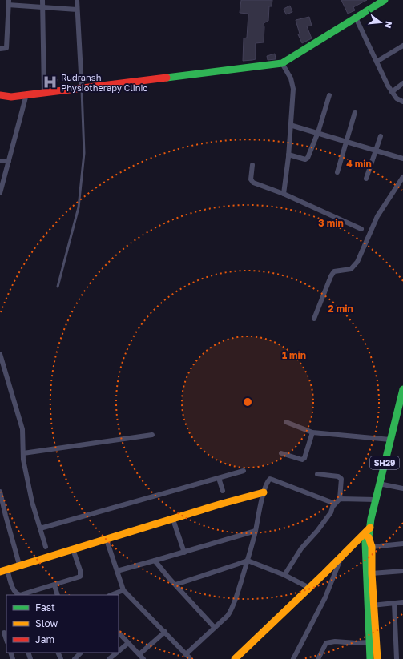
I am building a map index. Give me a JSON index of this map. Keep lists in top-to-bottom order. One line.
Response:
{"streets":{"street":["SH29"]},"places":{"hospital":["Rudransh Physiotherapy Clinic"]},"legend":["Fast","Slow","Jam"],"north":"right","rings":["4 min","3 min","2 min","1 min"]}
